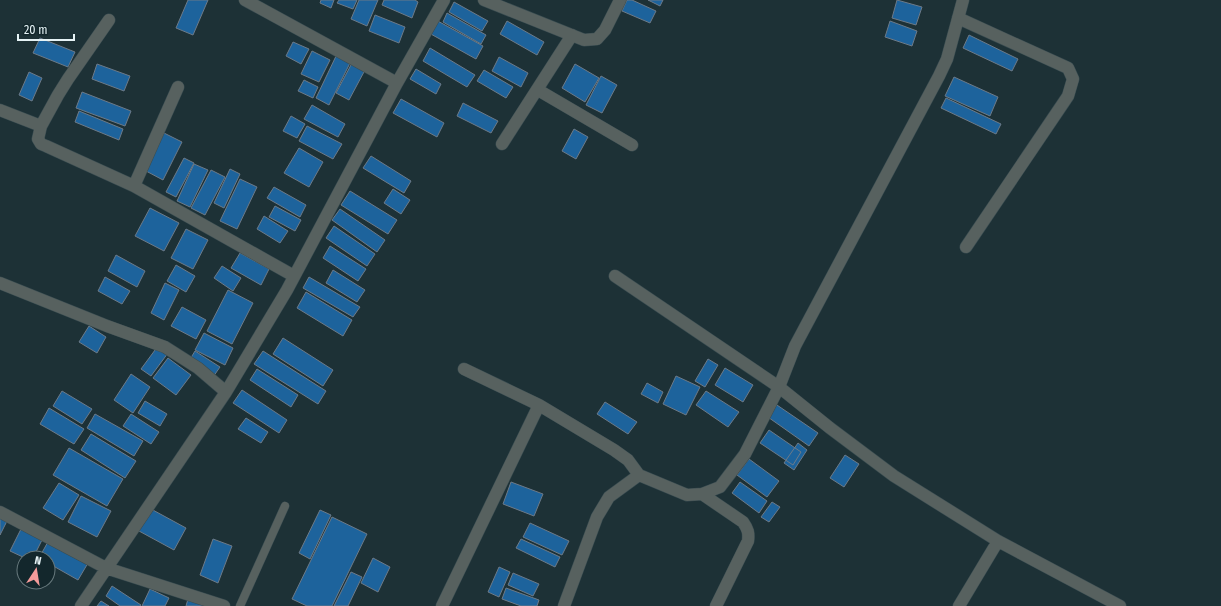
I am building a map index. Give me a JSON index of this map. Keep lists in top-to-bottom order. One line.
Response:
{"scale_bar":"20 m","north":"top"}
